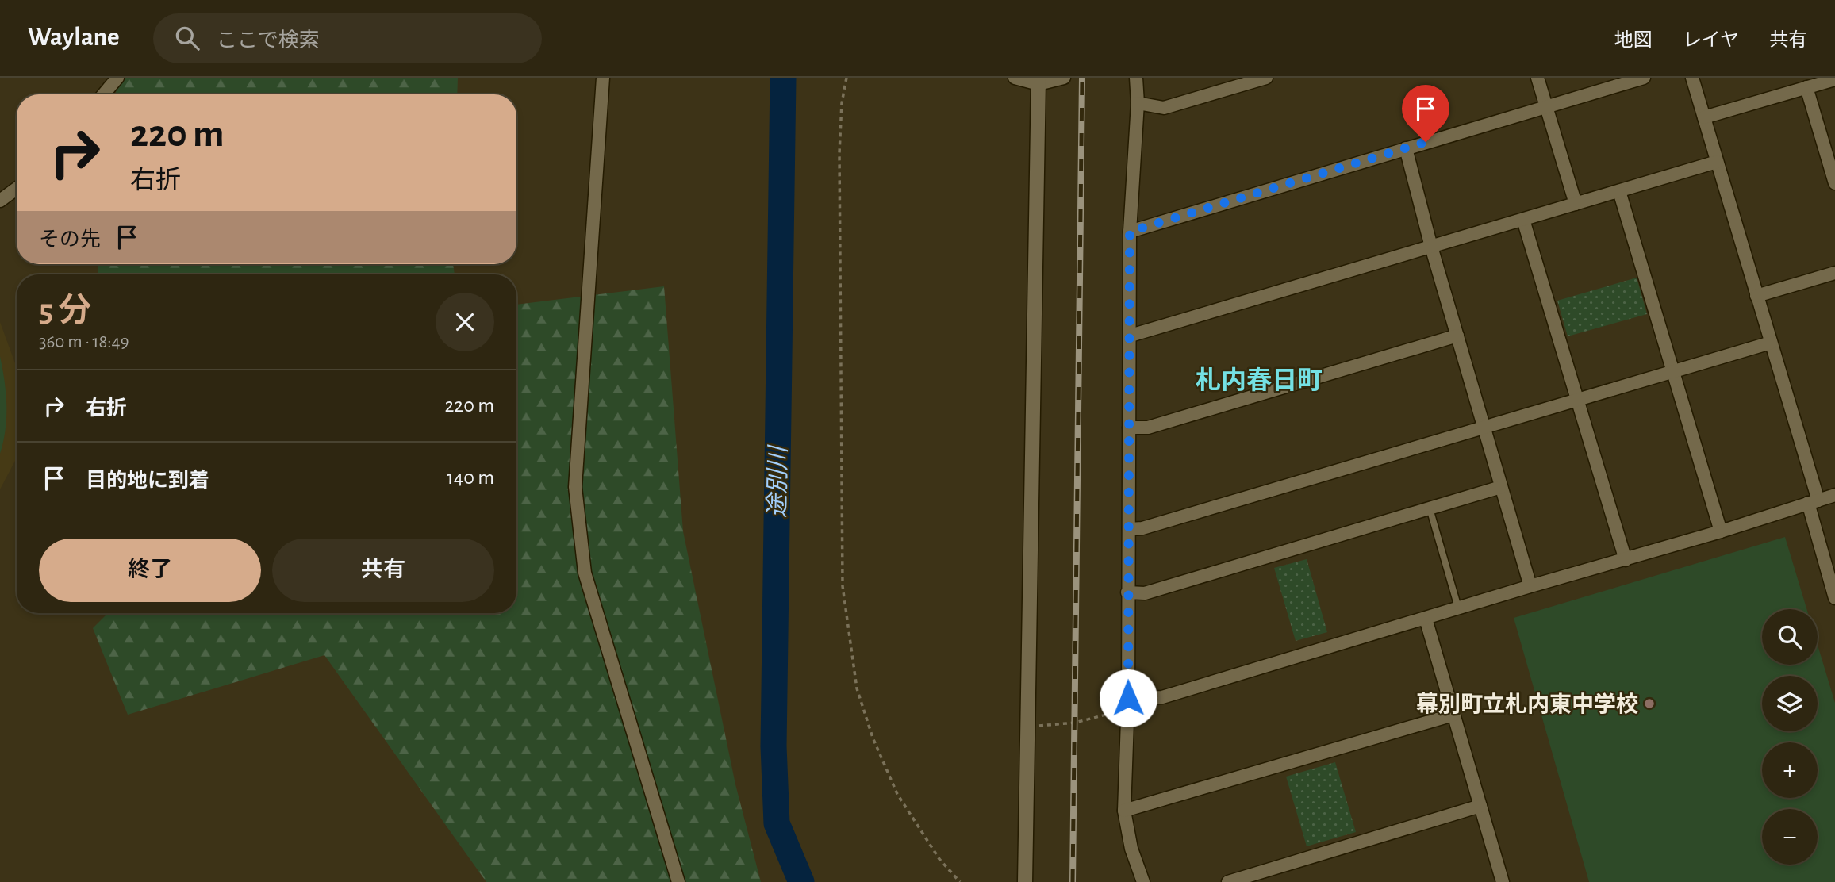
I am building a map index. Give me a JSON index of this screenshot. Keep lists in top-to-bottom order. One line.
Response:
{"districts":["札内春日町"],"water":["途別川"],"places":["幕別町立札内東中学校"],"page":{"header":"Waylane","search":"ここで検索","nav":["地図","レイヤ","共有"],"turn":["220 m","右折"],"then":"その先","heading":["5 分","360 m · 18:49"],"list":[{"name":"右折","value":"220 m"},{"name":"目的地に到着","value":"140 m"}],"buttons":["終了","共有"],"map_buttons":["+","−"]}}
